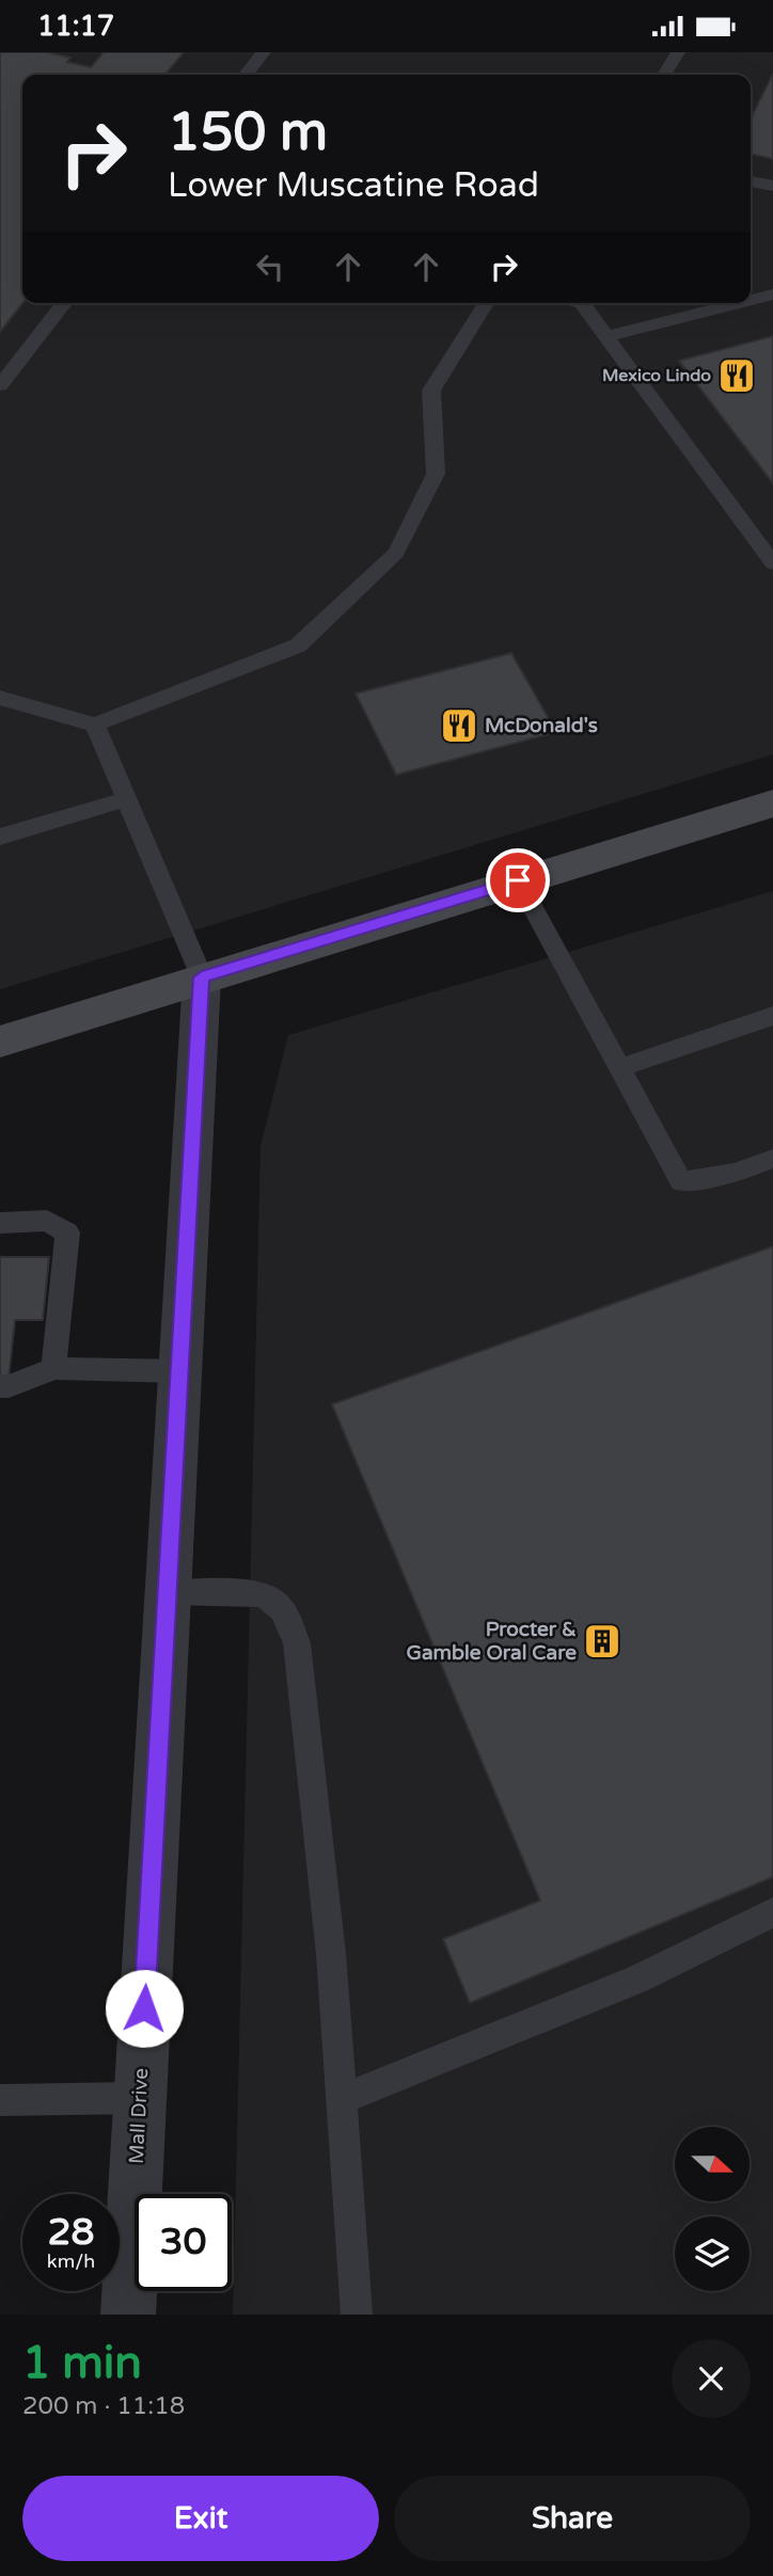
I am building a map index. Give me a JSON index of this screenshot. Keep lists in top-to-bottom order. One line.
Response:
{"streets":{"street":["Mall Drive"]},"places":{"restaurant":["Mexico Lindo","McDonald's"],"building":["Procter & Gamble Oral Care"]},"north":"right","page":{"status":"11:17","turn":["150 m","Lower Muscatine Road"],"speed":"28 km/h","limit":"30","heading":["1 min","200 m · 11:18"],"buttons":["Exit","Share"]}}
